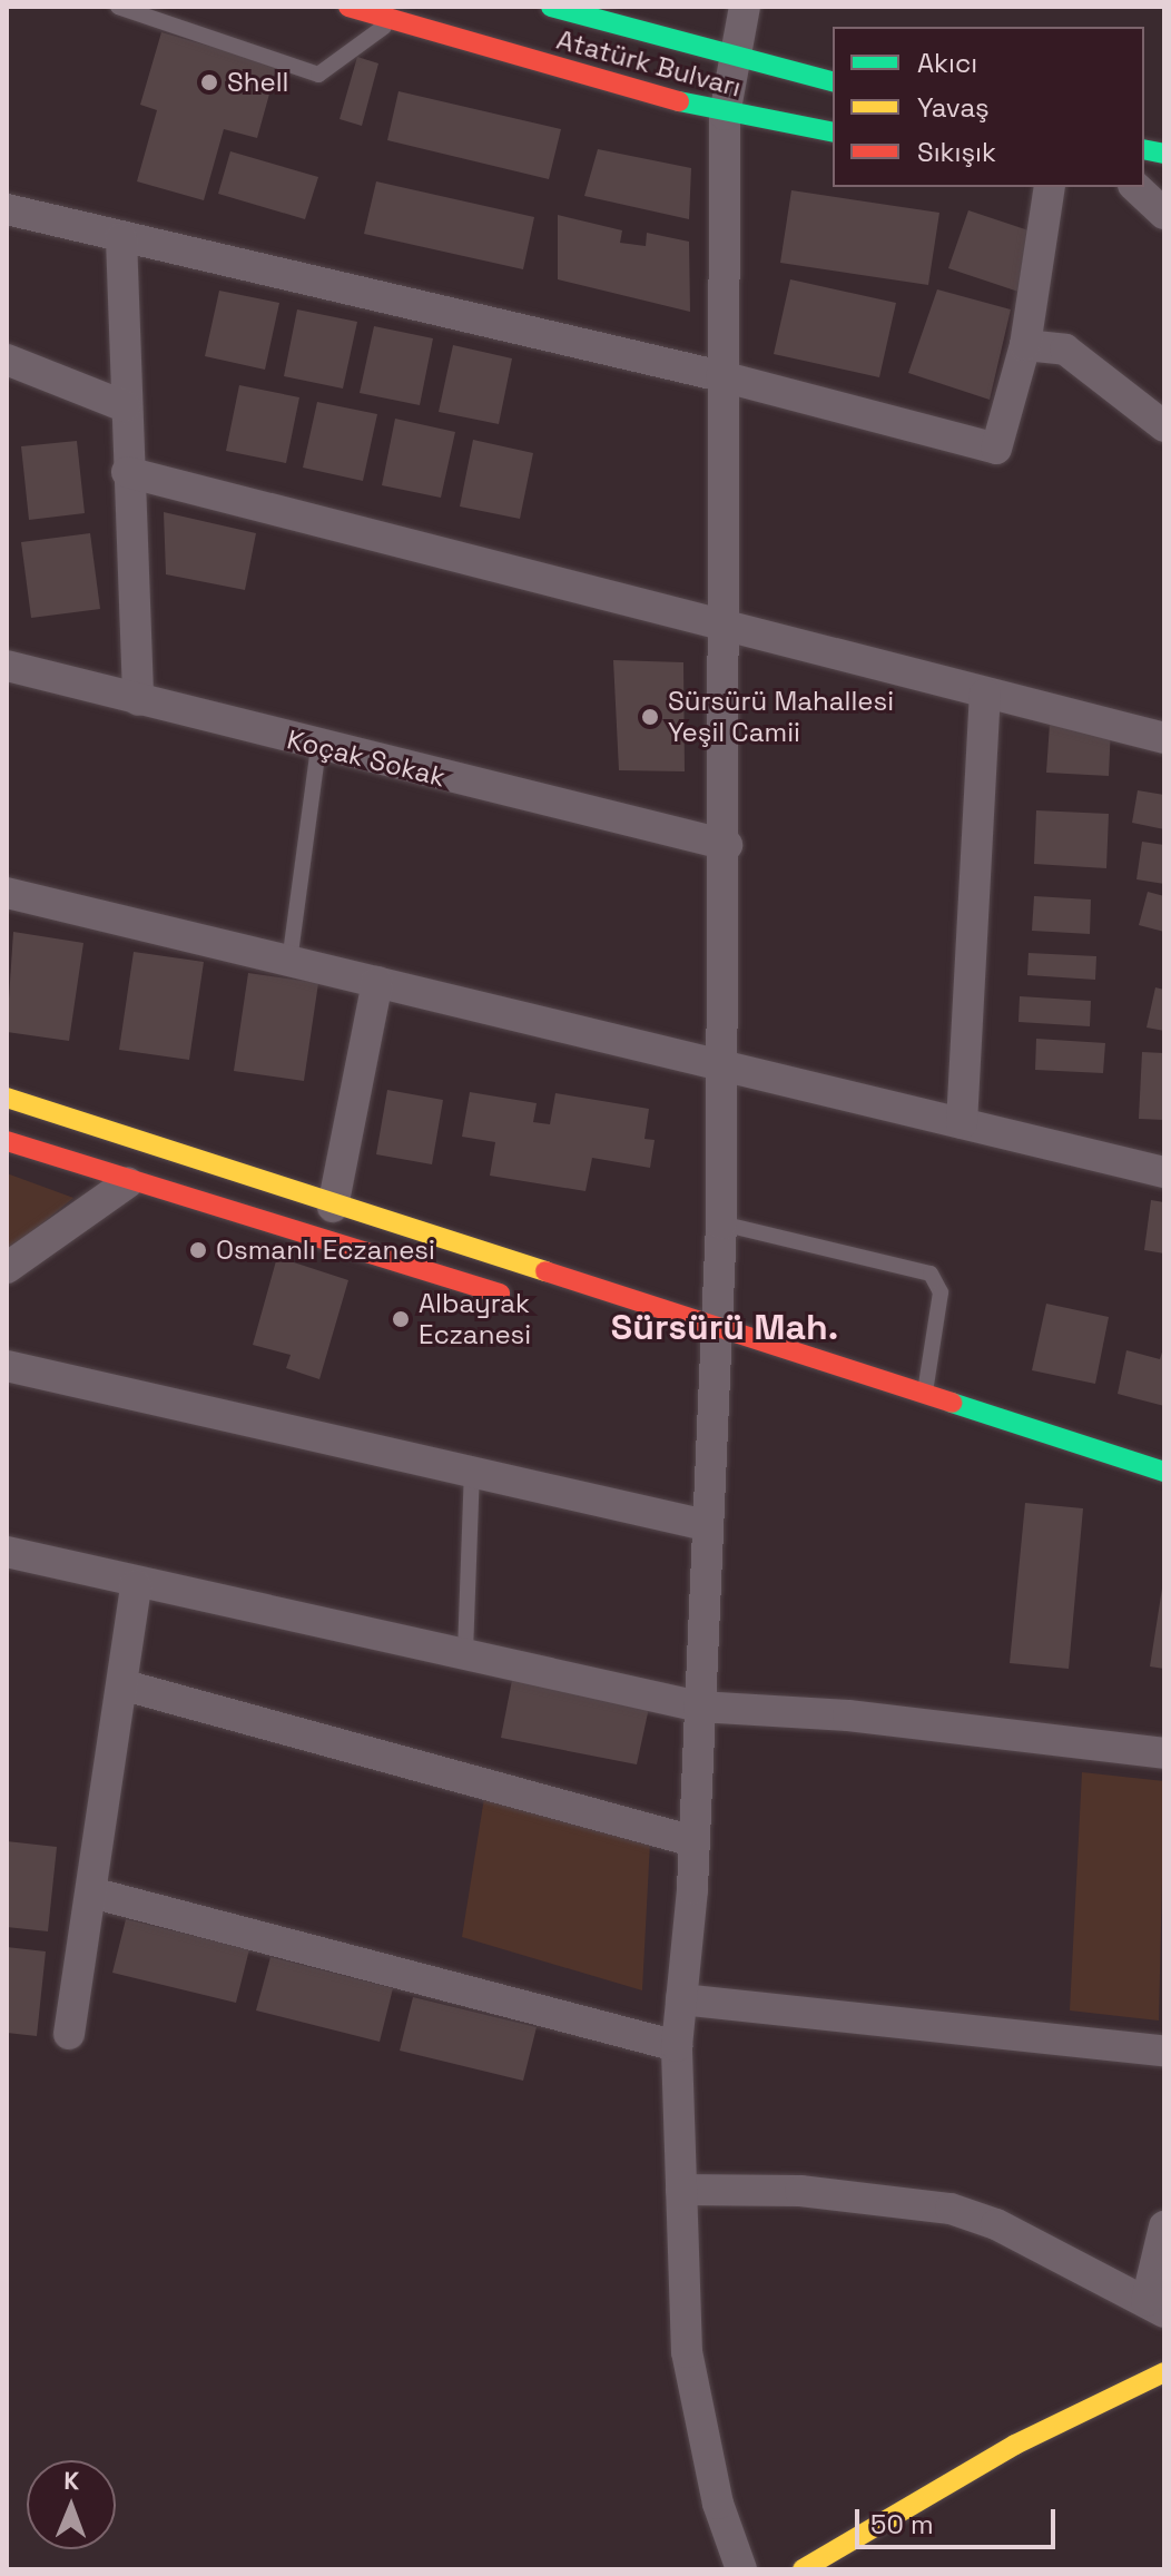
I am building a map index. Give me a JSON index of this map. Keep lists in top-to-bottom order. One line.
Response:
{"streets":{"main road":["Atatürk Bulvarı"],"street":["Koçak Sokak"]},"districts":["Sürsürü Mah."],"places":["Shell","Sürsürü Mahallesi Yeşil Camii","Osmanlı Eczanesi","Albayrak Eczanesi"],"legend":["Akıcı","Yavaş","Sıkışık"],"scale_bar":"50 m","north":"top"}
